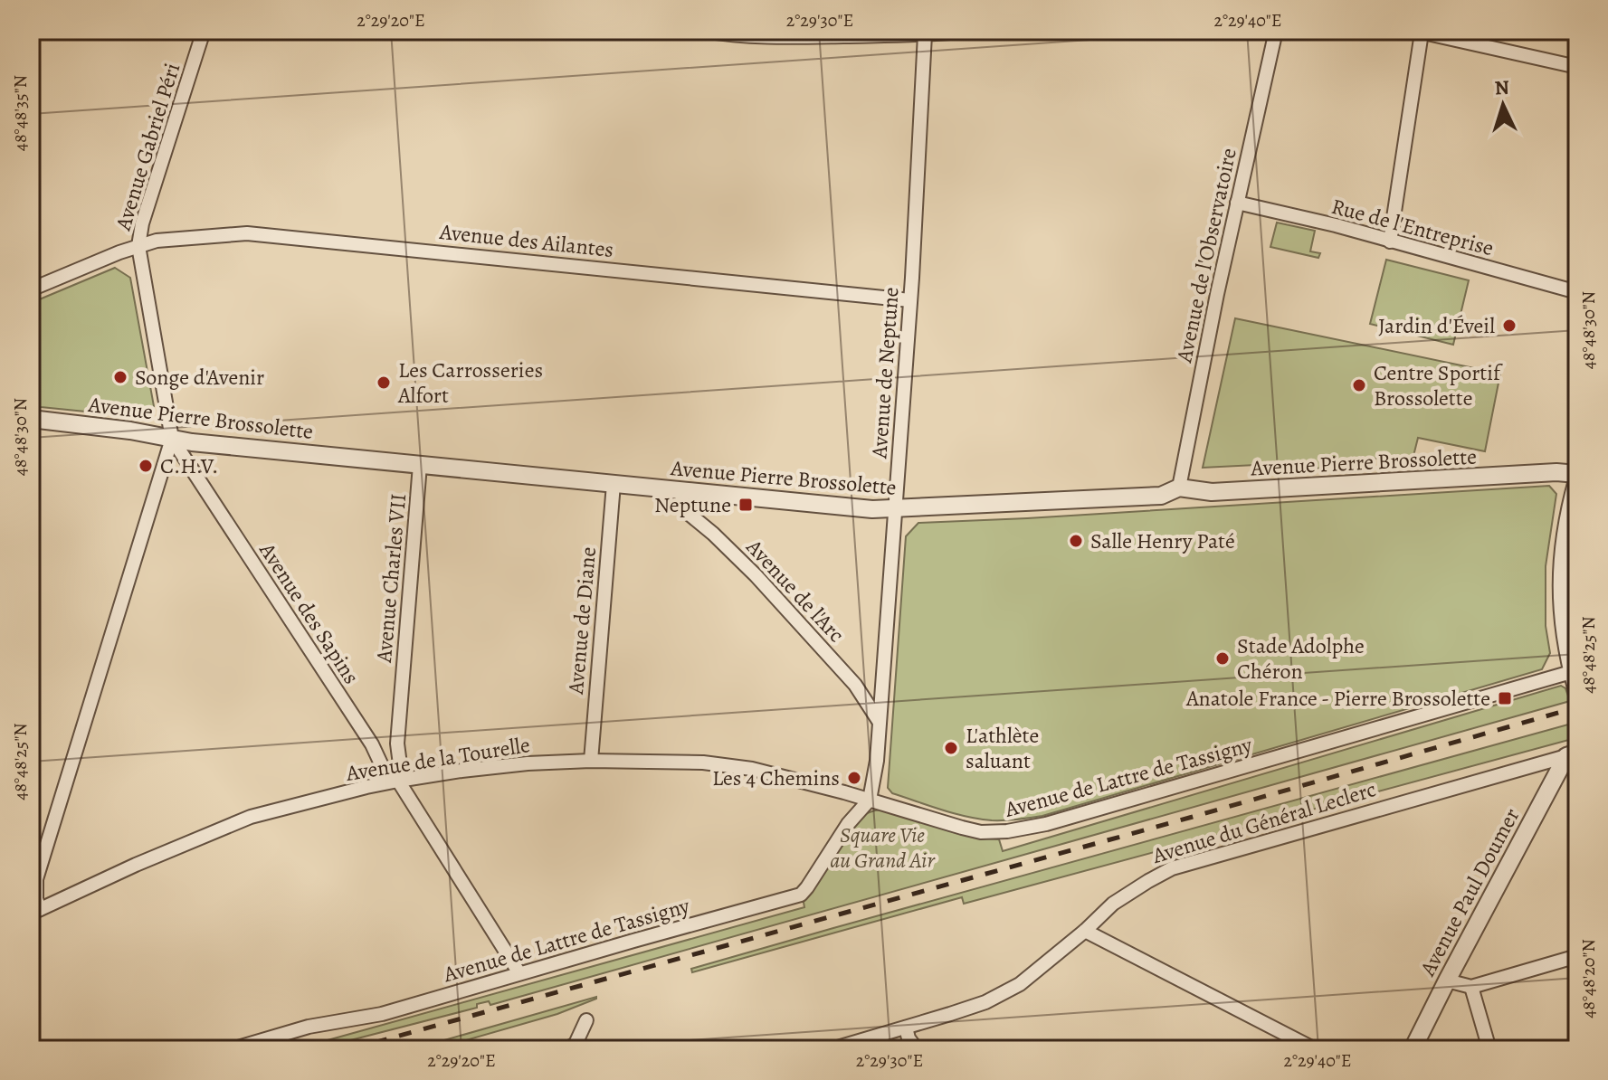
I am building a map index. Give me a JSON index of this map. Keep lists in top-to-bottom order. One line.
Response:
{"streets":{"street":["Avenue Gabriel Péri","Rue de l'Entreprise","Avenue des Ailantes","Avenue de l'Observatoire","Avenue de Neptune","Avenue Pierre Brossolette","Avenue Charles VII","Avenue de l'Arc","Avenue des Sapins","Avenue de Diane","Avenue de la Tourelle","Avenue de Lattre de Tassigny","Avenue du Général Leclerc","Avenue Paul Doumer"]},"crossings":[["Avenue Gabriel Péri","Avenue des Ailantes"],["Avenue Gabriel Péri","Avenue des Sapins"],["Rue de l'Entreprise","Avenue de l'Observatoire"],["Avenue des Ailantes","Avenue de Neptune"],["Avenue des Ailantes","Avenue des Sapins"],["Avenue de l'Observatoire","Avenue Pierre Brossolette"],["Avenue de Neptune","Avenue Pierre Brossolette"],["Avenue de Neptune","Avenue de l'Arc"],["Avenue de Neptune","Avenue de la Tourelle"],["Avenue de Neptune","Avenue de Lattre de Tassigny"],["Avenue Pierre Brossolette","Avenue Charles VII"],["Avenue Pierre Brossolette","Avenue de l'Arc"],["Avenue Pierre Brossolette","Avenue des Sapins"],["Avenue Pierre Brossolette","Avenue de Diane"],["Avenue Charles VII","Avenue des Sapins"],["Avenue Charles VII","Avenue de la Tourelle"],["Avenue des Sapins","Avenue de la Tourelle"],["Avenue des Sapins","Avenue de Lattre de Tassigny"],["Avenue de Diane","Avenue de la Tourelle"],["Avenue de la Tourelle","Avenue de Lattre de Tassigny"],["Avenue du Général Leclerc","Avenue Paul Doumer"]],"parks":["Square Vie au Grand Air"],"places":{"other":["Jardin d'Éveil","Songe d'Avenir","Les Carrosseries Alfort","Centre Sportif Brossolette","C.H.V.","Salle Henry Paté","Stade Adolphe Chéron","L'athlète saluant","Les 4 Chemins"],"transit":["Neptune","Anatole France - Pierre Brossolette"]},"north":"top","coordinates":["2°29'20\"E","2°29'30\"E","2°29'40\"E","48°48'35\"N","48°48'30\"N","48°48'25\"N","48°48'20\"N"]}
